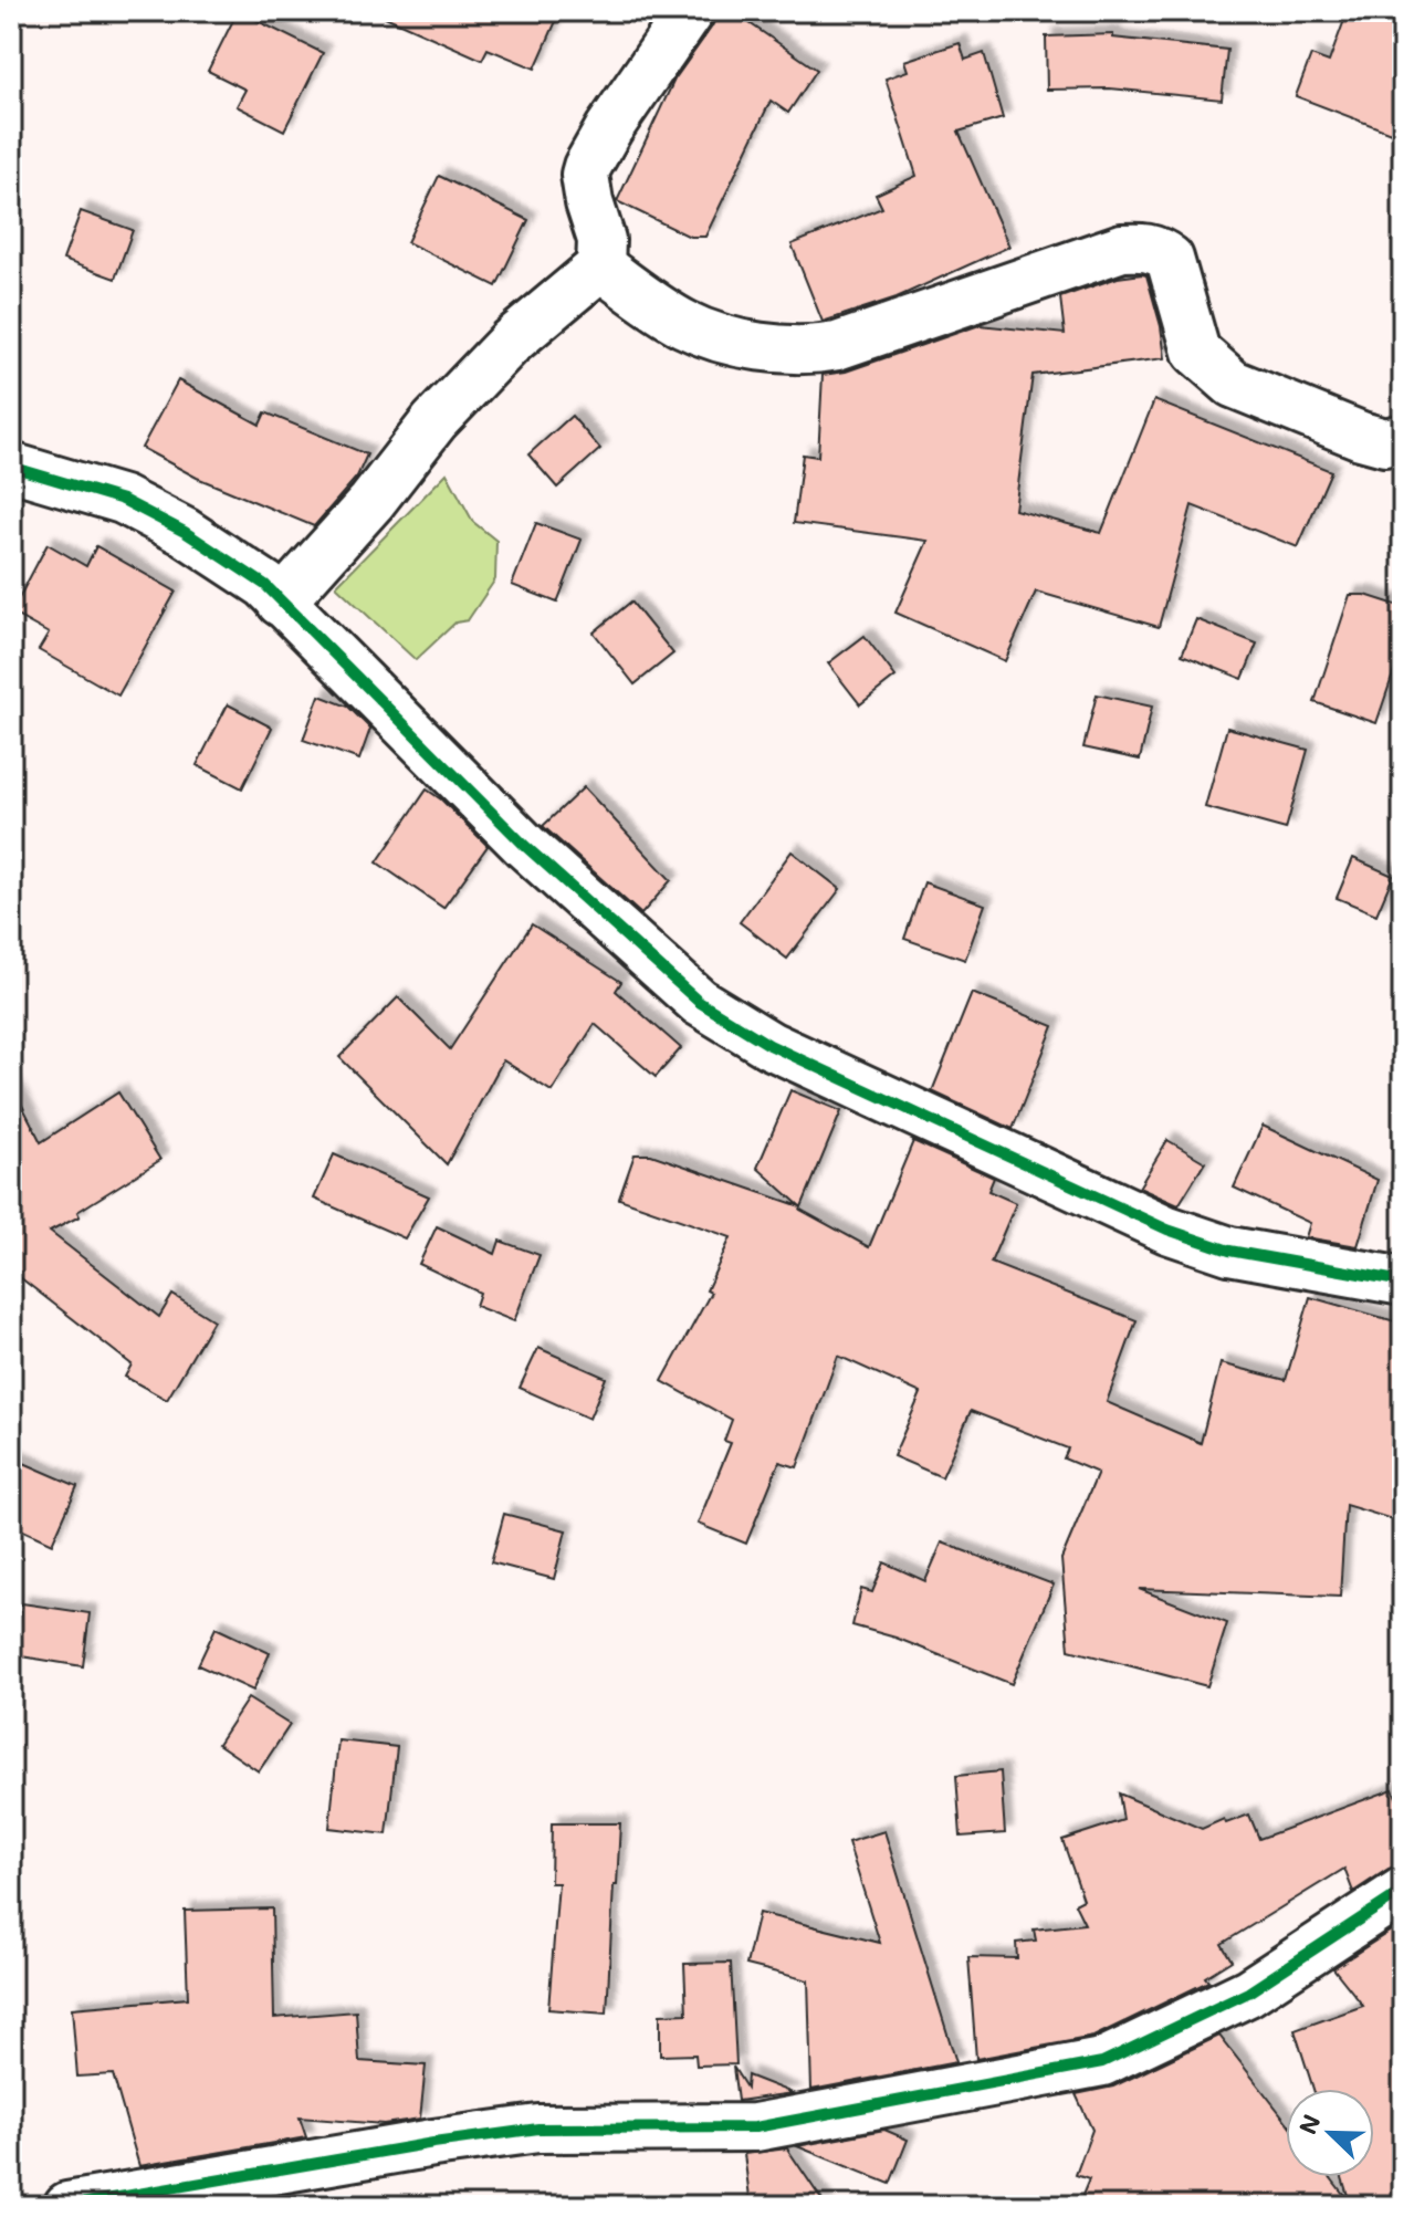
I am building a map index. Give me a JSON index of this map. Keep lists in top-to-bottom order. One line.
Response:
{"north":"top left"}
